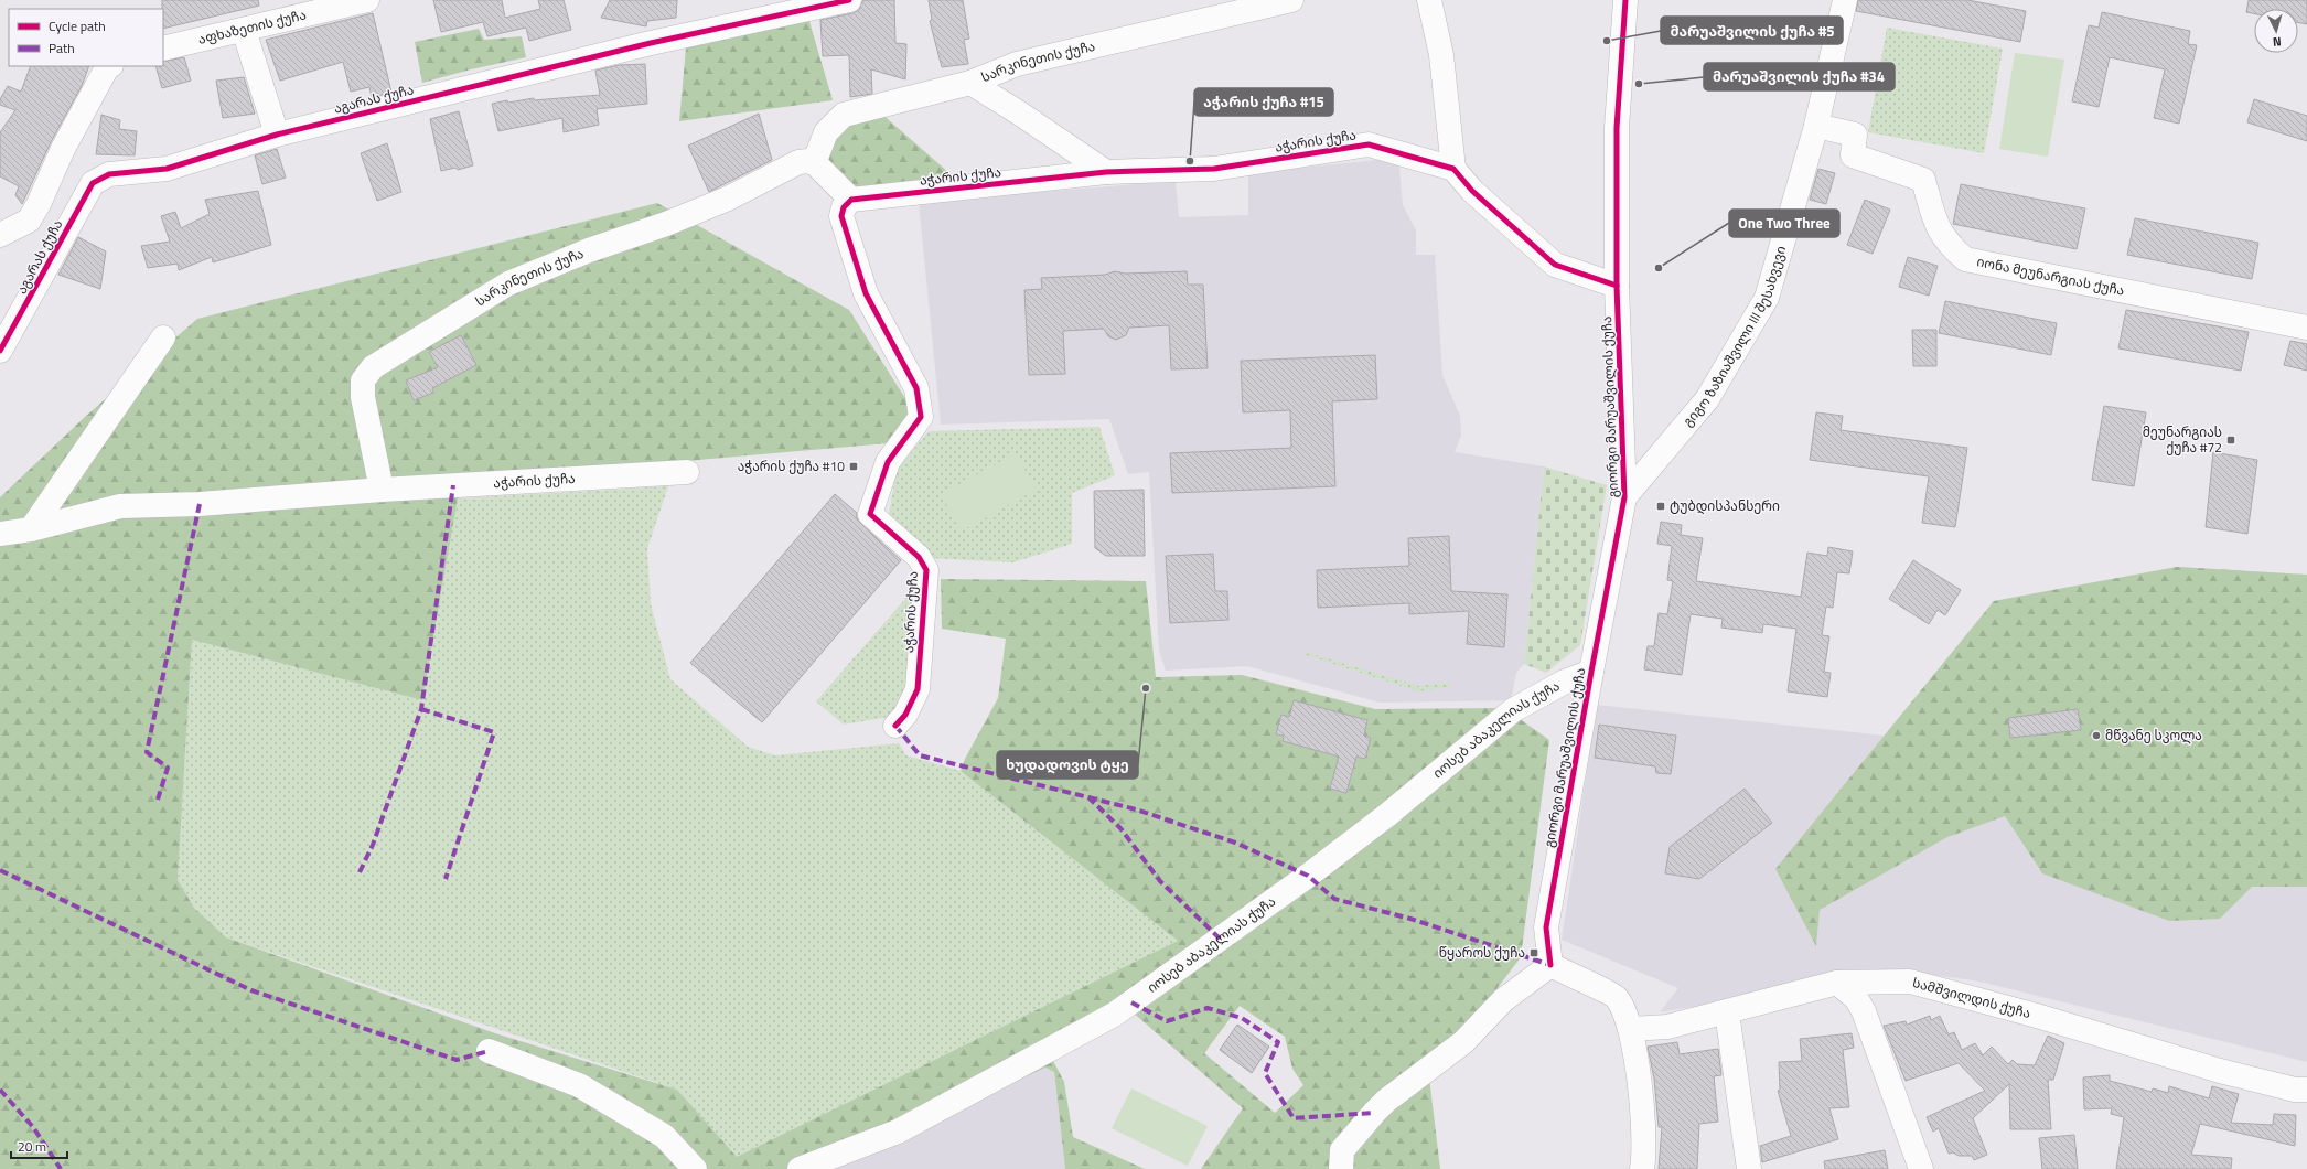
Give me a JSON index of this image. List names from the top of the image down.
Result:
{
  "streets": {
    "street": [
      "აფხაზეთის ქუჩა",
      "სარკინეთის ქუჩა",
      "აგარას ქუჩა",
      "აჭარის ქუჩა",
      "იონა მეუნარგიას ქუჩა",
      "გიგო ზაზიაშვილი III შესახვევი",
      "გიორგი მარუაშვილის ქუჩა",
      "იოსებ აბაკელიას ქუჩა",
      "სამშვილდის ქუჩა"
    ]
  },
  "crossings": [
    ["სარკინეთის ქუჩა", "აჭარის ქუჩა"],
    ["იონა მეუნარგიას ქუჩა", "გიგო ზაზიაშვილი III შესახვევი"],
    ["გიგო ზაზიაშვილი III შესახვევი", "გიორგი მარუაშვილის ქუჩა"],
    ["გიორგი მარუაშვილის ქუჩა", "იოსებ აბაკელიას ქუჩა"]
  ],
  "places": {
    "other": [
      "მარუაშვილის ქუჩა #5",
      "მარუაშვილის ქუჩა #34",
      "აჭარის ქუჩა #15",
      "One Two Three",
      "ხუდადოვის ტყე",
      "მწვანე სკოლა"
    ],
    "transit": [
      "მეუნარგიას ქუჩა #72",
      "აჭარის ქუჩა #10",
      "ტუბდისპანსერი",
      "წყაროს ქუჩა"
    ]
  },
  "legend": ["Cycle path", "Path"],
  "scale_bar": "20 m",
  "north": "bottom"
}
